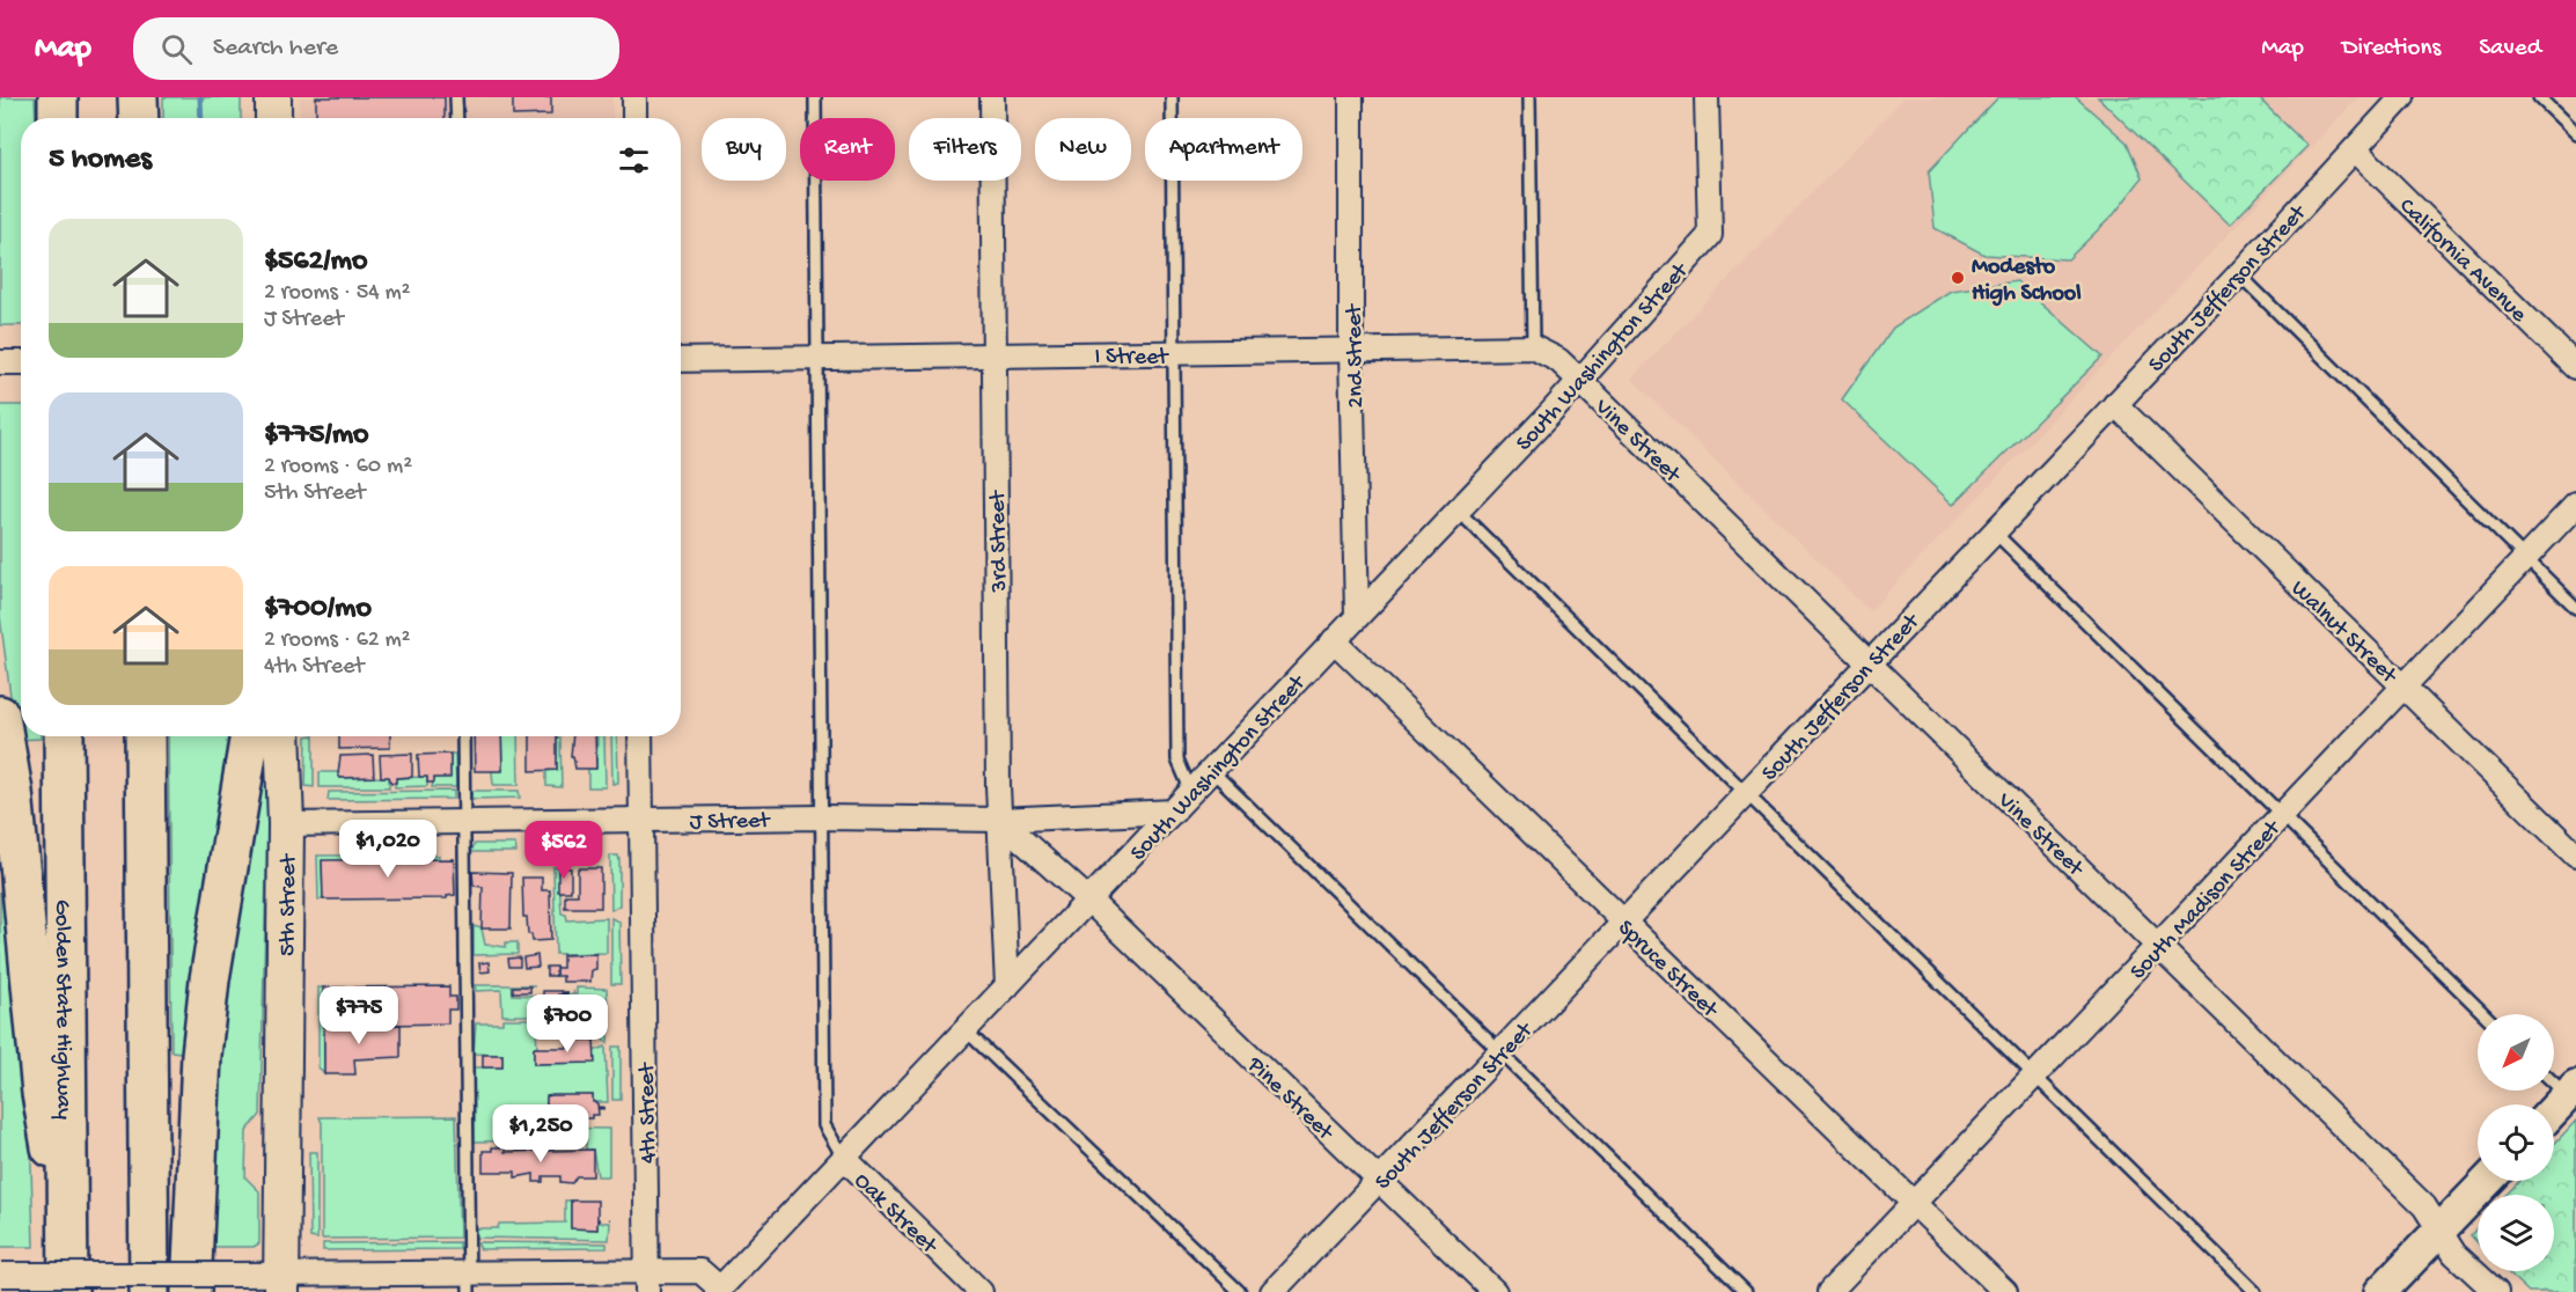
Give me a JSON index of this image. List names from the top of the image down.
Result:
{
  "streets": {
    "highway": ["Golden State Highway"],
    "main road": ["5th Street"],
    "street": [
      "California Avenue",
      "South Jefferson Street",
      "I Street",
      "South Washington Street",
      "2nd Street",
      "Vine Street",
      "3rd Street",
      "Walnut Street",
      "J Street",
      "South Madison Street",
      "Spruce Street",
      "Pine Street",
      "4th Street",
      "Oak Street"
    ]
  },
  "crossings": [
    ["California Avenue", "South Jefferson Street"],
    ["South Jefferson Street", "Vine Street"],
    ["South Jefferson Street", "Walnut Street"],
    ["South Jefferson Street", "Spruce Street"],
    ["South Jefferson Street", "Pine Street"],
    ["I Street", "2nd Street"],
    ["I Street", "3rd Street"],
    ["South Washington Street", "2nd Street"],
    ["South Washington Street", "Vine Street"],
    ["South Washington Street", "3rd Street"],
    ["South Washington Street", "J Street"],
    ["South Washington Street", "Spruce Street"],
    ["South Washington Street", "Pine Street"],
    ["South Washington Street", "Oak Street"],
    ["Vine Street", "South Madison Street"],
    ["3rd Street", "J Street"],
    ["3rd Street", "Pine Street"],
    ["Walnut Street", "South Madison Street"],
    ["J Street", "5th Street"],
    ["J Street", "Pine Street"],
    ["J Street", "4th Street"],
    ["South Madison Street", "Spruce Street"]
  ],
  "places": ["Modesto High School"],
  "north": "bottom left",
  "page": {
    "header": "Map",
    "search": "Search here",
    "nav": ["Map", "Directions", "Saved"],
    "chip": [
      "Buy",
      "Rent",
      "Filters",
      "New",
      "Apartment"
    ],
    "heading": "5 homes",
    "list": [
      {
        "name": "$562/mo",
        "note": "2 rooms · 54 m² · J Street"
      },
      {
        "name": "$775/mo",
        "note": "2 rooms · 60 m² · 5th Street"
      },
      {
        "name": "$700/mo",
        "note": "2 rooms · 62 m² · 4th Street"
      }
    ],
    "price": [
      "$1,020",
      "$562",
      "$775",
      "$700",
      "$1,250"
    ]
  }
}
